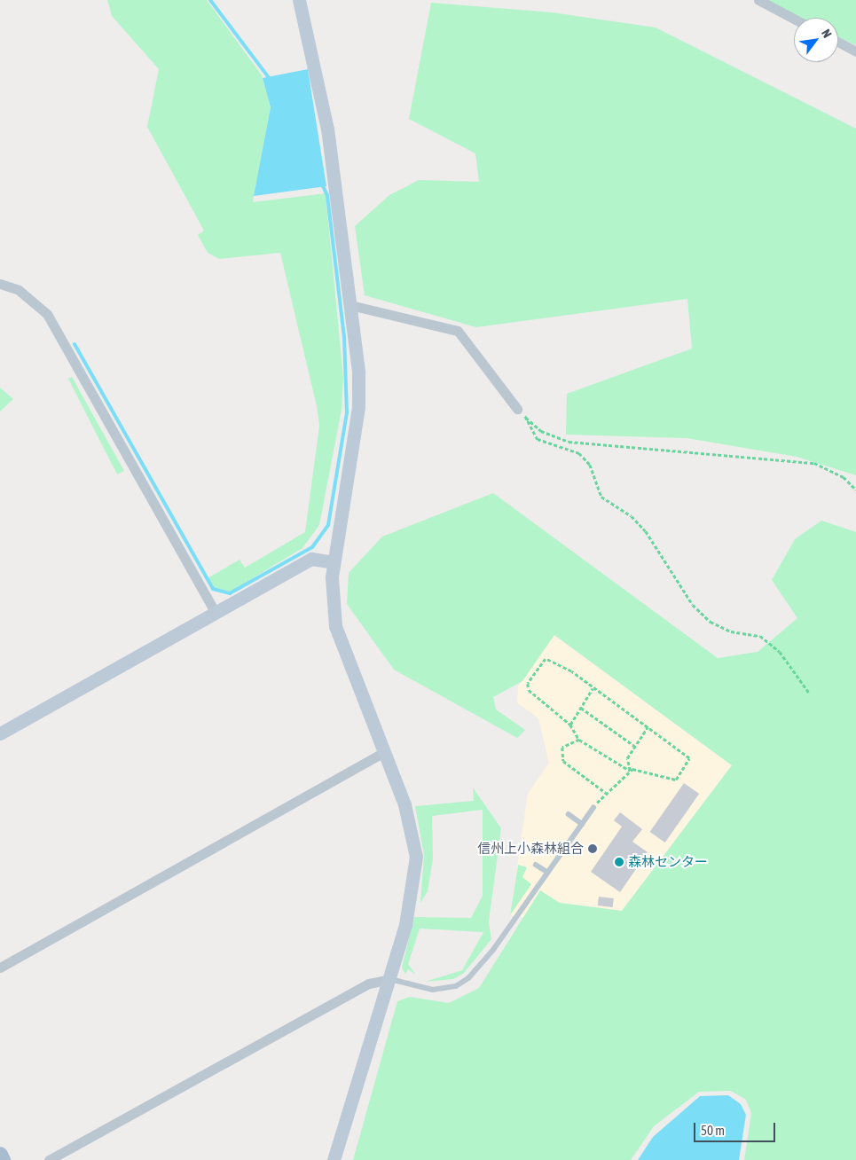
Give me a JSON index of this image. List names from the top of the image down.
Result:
{
  "places": ["信州上小森林組合", "森林センター"],
  "scale_bar": "50 m",
  "north": "top right"
}
